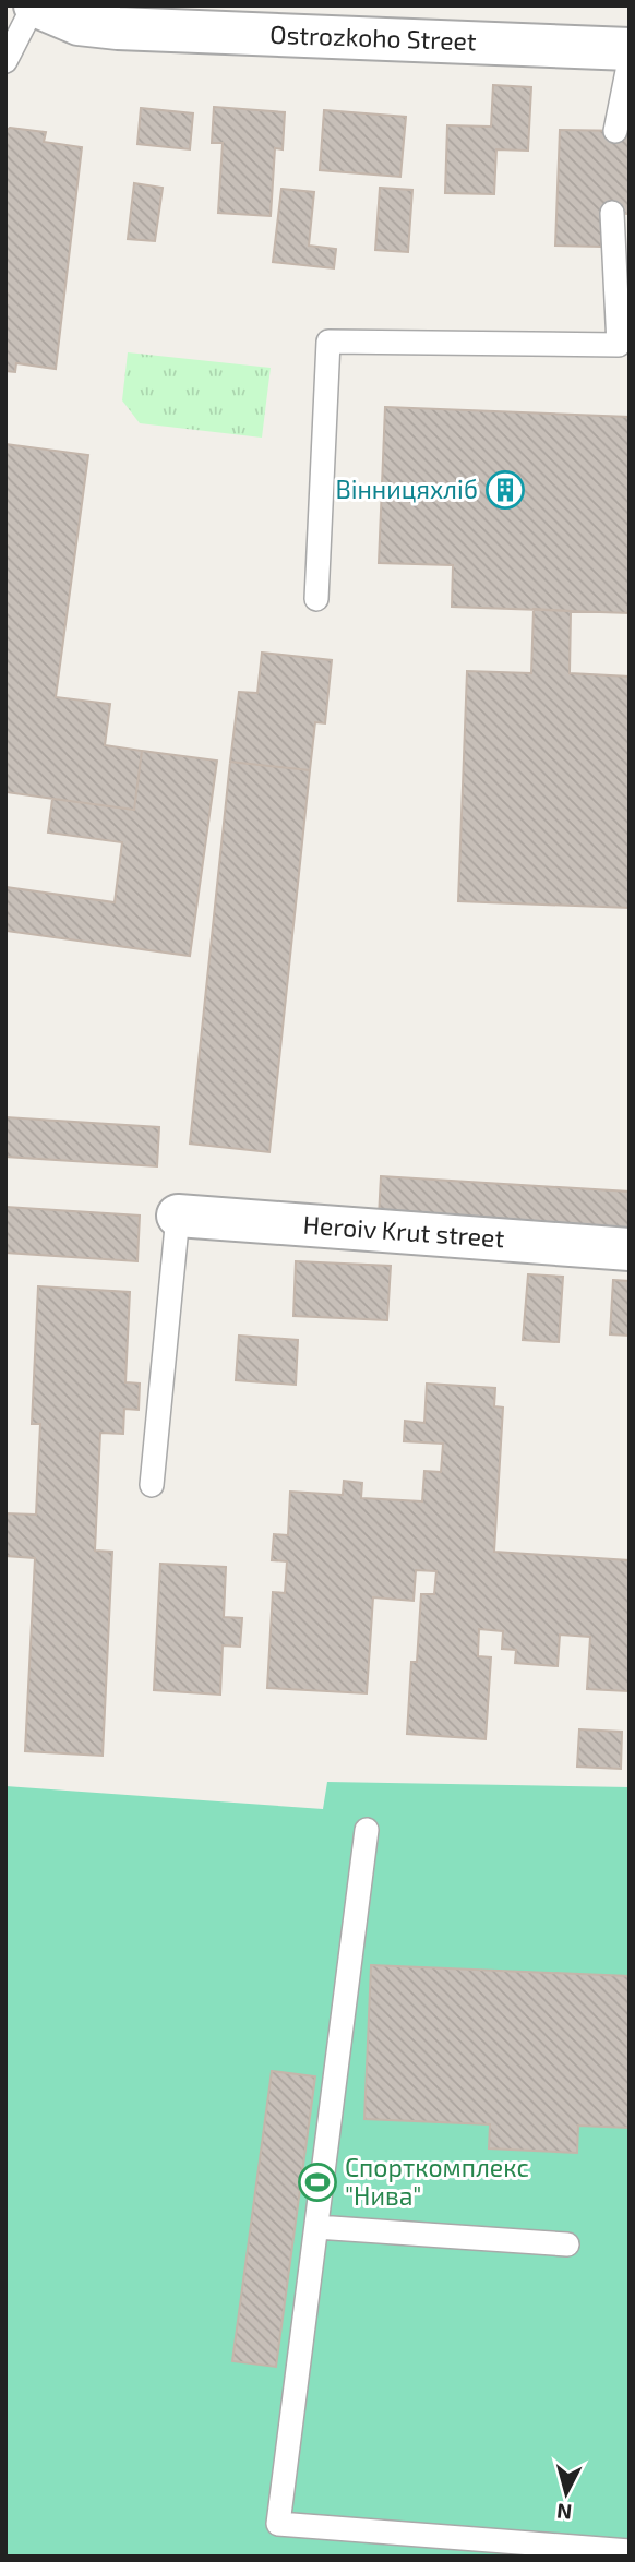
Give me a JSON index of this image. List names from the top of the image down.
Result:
{
  "streets": {
    "street": ["Ostrozkoho Street", "Heroiv Krut street"]
  },
  "places": {
    "building": ["Вінницяхліб"],
    "sports": ["Спорткомплекс \"Нива\""]
  },
  "north": "bottom"
}
